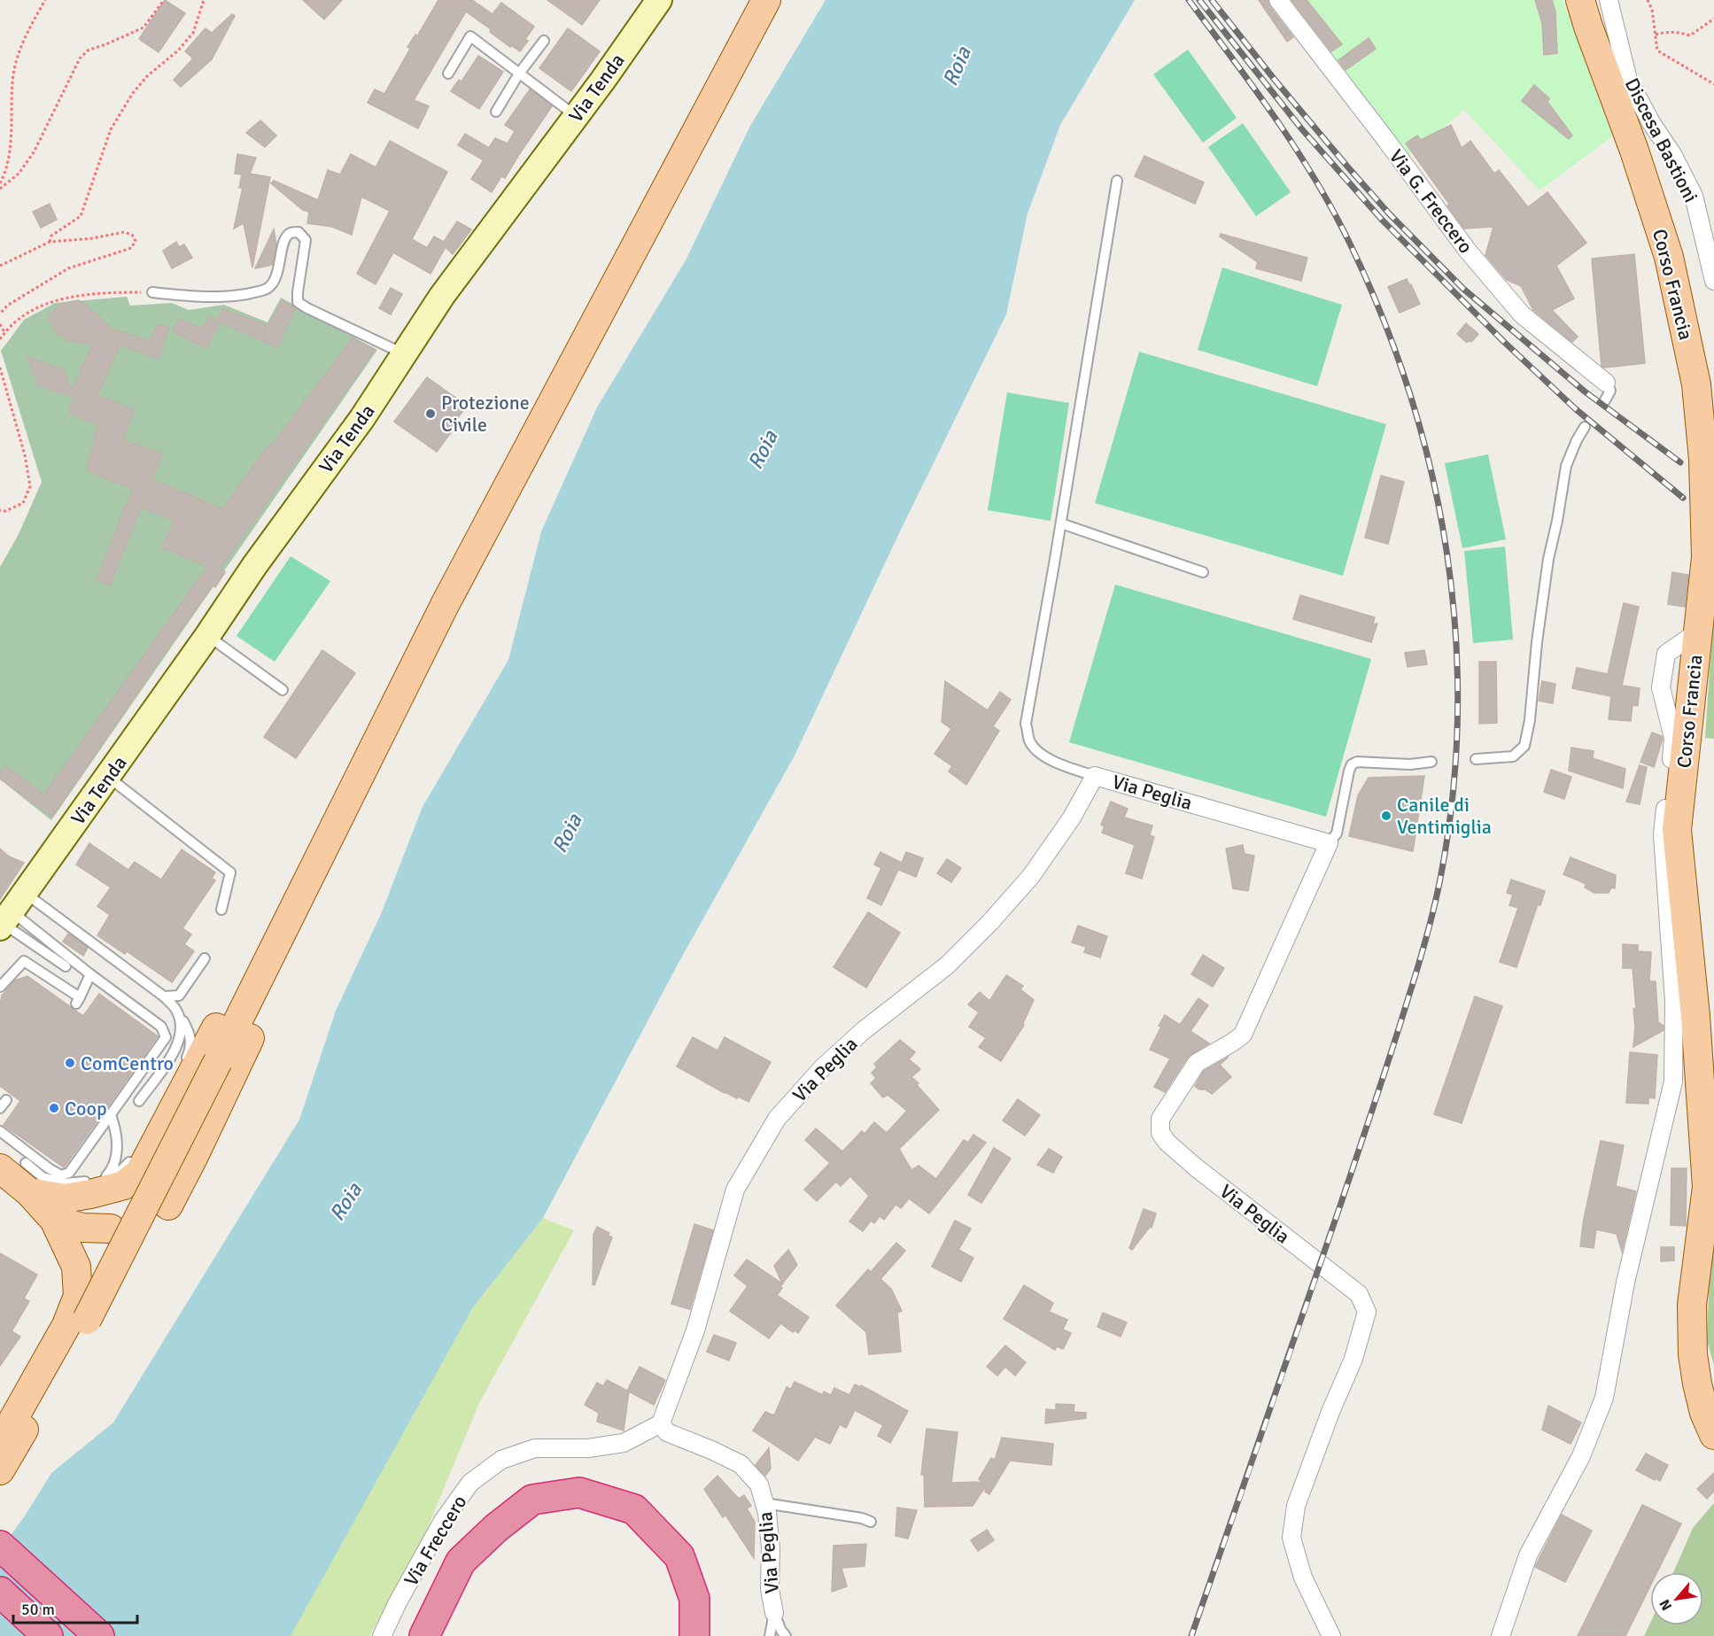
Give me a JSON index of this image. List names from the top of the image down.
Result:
{
  "streets": {
    "main road": ["Via Tenda", "Corso Francia"],
    "street": [
      "Discesa Bastioni",
      "Via G. Freccero",
      "Via Peglia",
      "Via Freccero"
    ]
  },
  "crossings": [
    ["Via Peglia", "Via Freccero"]
  ],
  "water": ["Roia"],
  "places": [
    "Protezione Civile",
    "Canile di Ventimiglia",
    "ComCentro",
    "Coop"
  ],
  "scale_bar": "50 m",
  "north": "bottom left"
}
